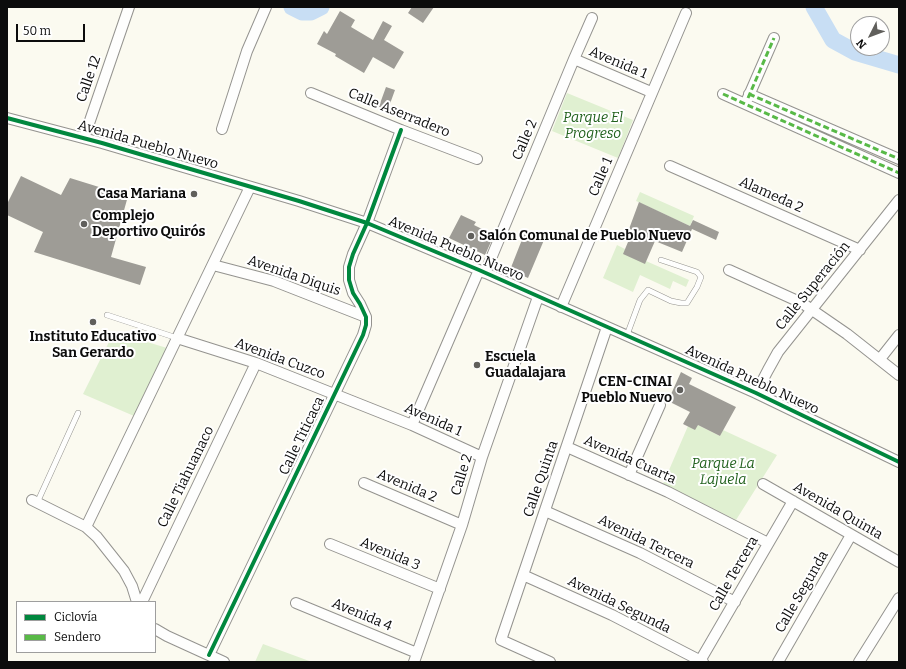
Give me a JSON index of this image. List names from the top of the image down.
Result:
{
  "streets": {
    "street": [
      "Avenida 1",
      "Calle 12",
      "Calle Aserradero",
      "Calle 2",
      "Avenida Pueblo Nuevo",
      "Calle 1",
      "Alameda 2",
      "Avenida Diquis",
      "Calle Superación",
      "Avenida Cuzco",
      "Calle Titicaca",
      "Avenida Cuarta",
      "Calle Tiahuanaco",
      "Calle Quinta",
      "Avenida 2",
      "Avenida Quinta",
      "Avenida Tercera",
      "Avenida 3",
      "Calle Tercera",
      "Calle Segunda",
      "Avenida Segunda",
      "Avenida 4"
    ]
  },
  "crossings": [
    ["Avenida 1", "Calle 2"],
    ["Avenida 1", "Calle 1"],
    ["Avenida 1", "Avenida Cuzco"],
    ["Calle 12", "Avenida Pueblo Nuevo"],
    ["Calle 2", "Avenida Pueblo Nuevo"],
    ["Calle 2", "Avenida 2"],
    ["Calle 2", "Avenida 3"],
    ["Calle 2", "Avenida 4"],
    ["Avenida Pueblo Nuevo", "Calle 1"],
    ["Avenida Pueblo Nuevo", "Calle Superación"],
    ["Avenida Pueblo Nuevo", "Calle Quinta"],
    ["Alameda 2", "Calle Superación"],
    ["Avenida Diquis", "Calle Titicaca"],
    ["Avenida Cuzco", "Calle Titicaca"],
    ["Avenida Cuzco", "Calle Tiahuanaco"],
    ["Avenida Cuarta", "Calle Quinta"],
    ["Avenida Cuarta", "Calle Tercera"],
    ["Calle Quinta", "Avenida Tercera"],
    ["Calle Quinta", "Avenida Segunda"],
    ["Avenida Quinta", "Calle Tercera"],
    ["Avenida Quinta", "Calle Segunda"],
    ["Avenida Tercera", "Calle Tercera"],
    ["Calle Tercera", "Avenida Segunda"]
  ],
  "parks": ["Parque El Progreso", "Parque La Lajuela"],
  "places": [
    "Casa Mariana",
    "Complejo Deportivo Quirós",
    "Salón Comunal de Pueblo Nuevo",
    "Instituto Educativo San Gerardo",
    "Escuela Guadalajara",
    "CEN-CINAI Pueblo Nuevo"
  ],
  "legend": ["Ciclovía", "Sendero"],
  "scale_bar": "50 m",
  "north": "bottom left"
}
